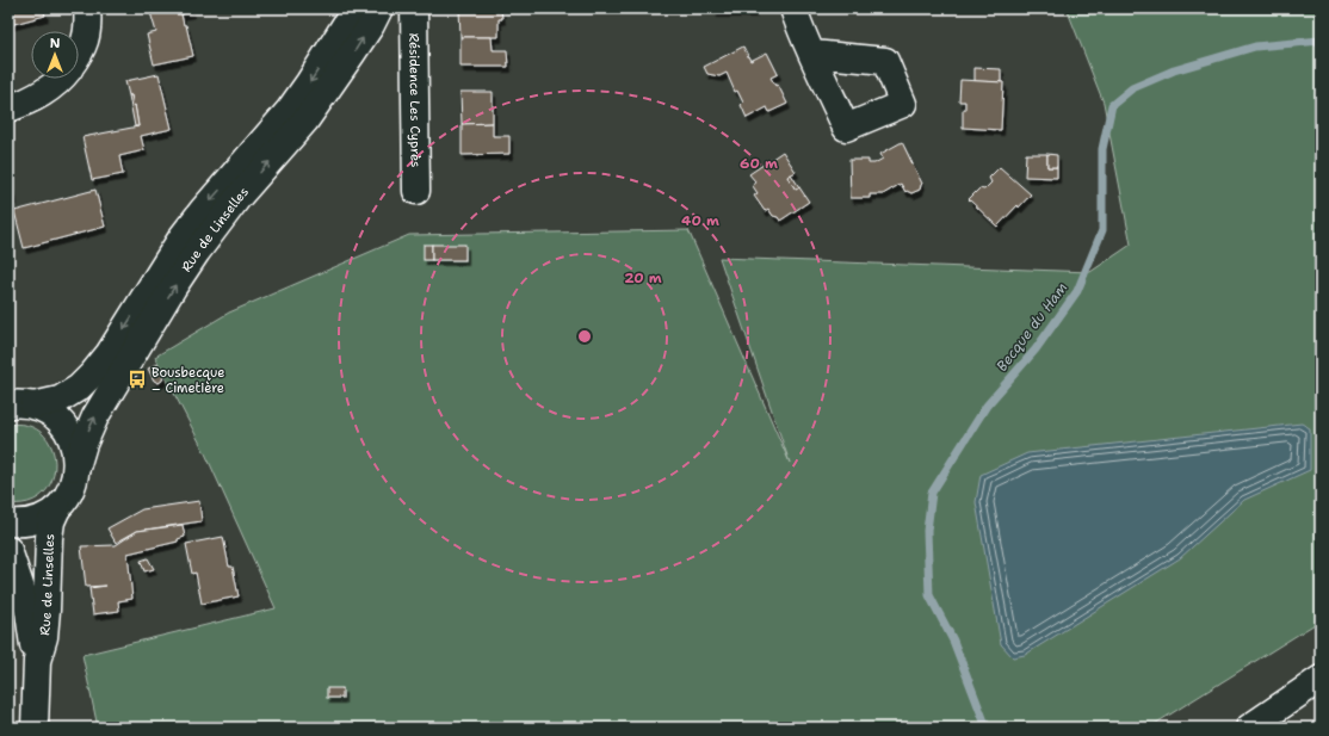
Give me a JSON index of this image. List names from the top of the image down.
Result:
{
  "streets": {
    "street": ["Résidence Les Cyprès", "Rue de Linselles"]
  },
  "water": ["Becque du Ham"],
  "places": {
    "bus stop": ["Bousbecque – Cimetière"]
  },
  "north": "top",
  "rings": ["60 m", "40 m", "20 m"]
}
